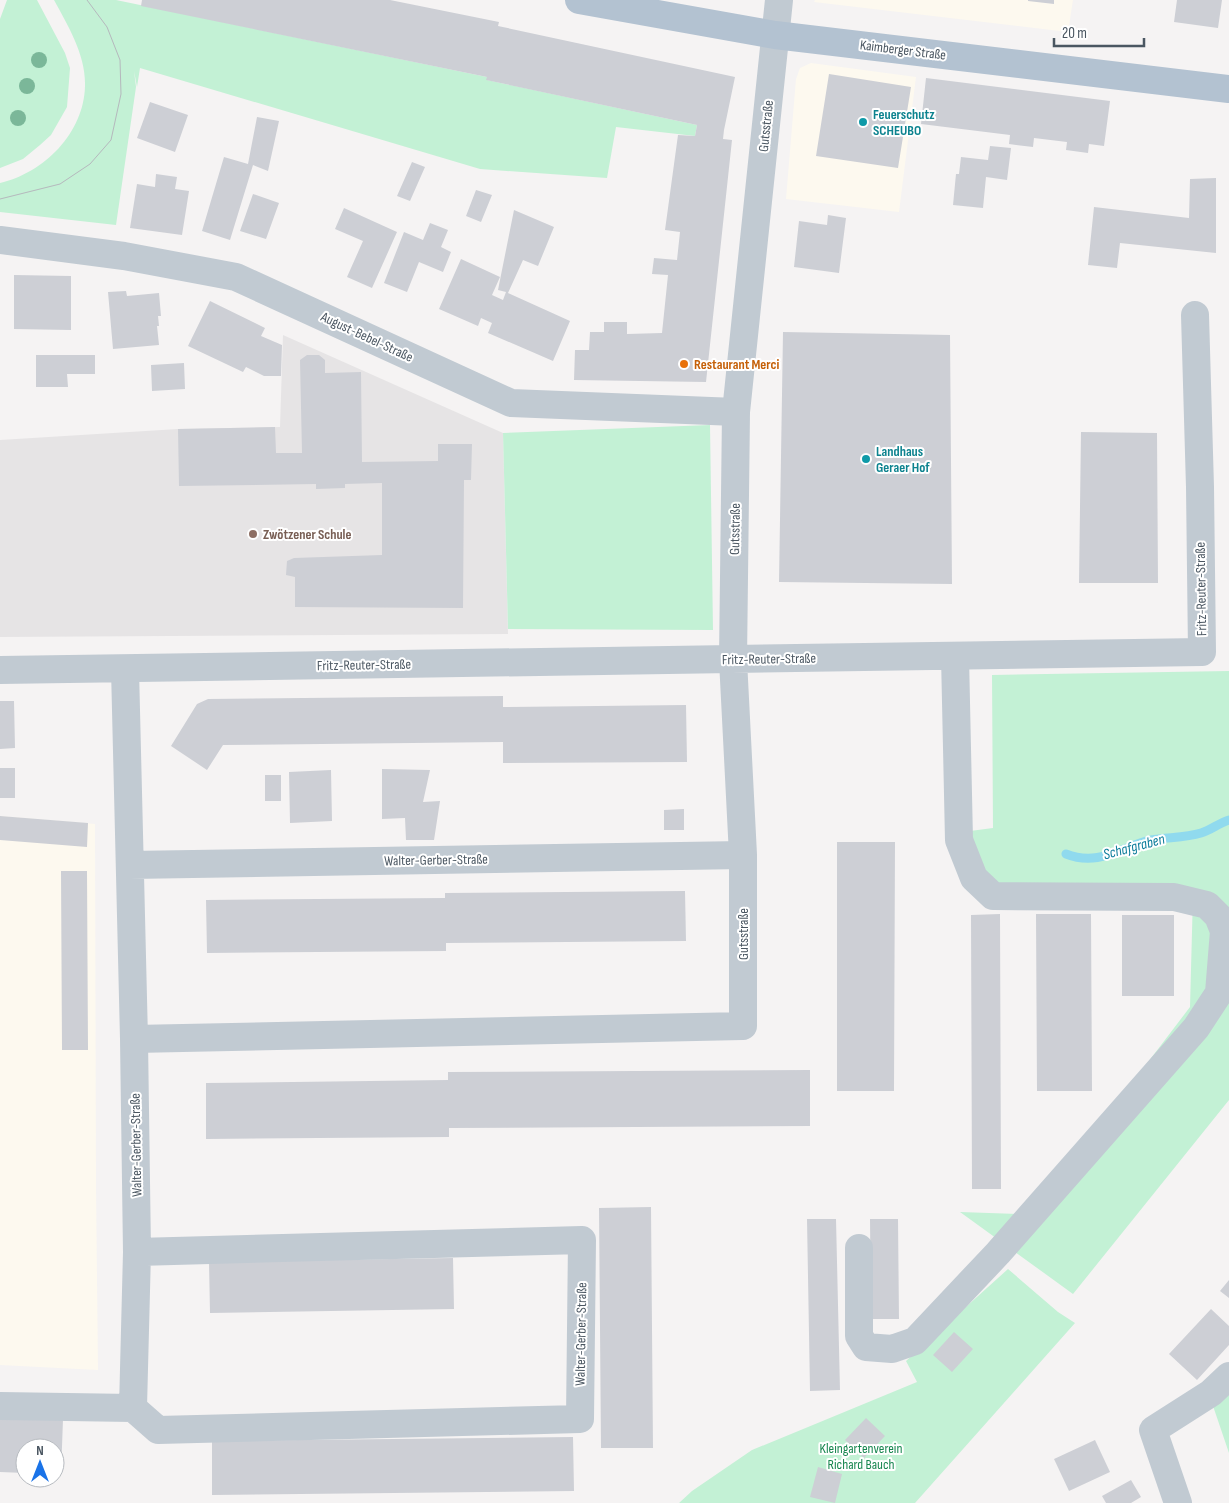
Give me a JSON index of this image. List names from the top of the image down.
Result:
{
  "streets": {
    "main road": ["Kaimberger Straße"],
    "street": [
      "Gutsstraße",
      "August-Bebel-Straße",
      "Fritz-Reuter-Straße",
      "Walter-Gerber-Straße"
    ]
  },
  "crossings": [
    ["Kaimberger Straße", "Gutsstraße"],
    ["Gutsstraße", "August-Bebel-Straße"],
    ["Gutsstraße", "Fritz-Reuter-Straße"],
    ["Gutsstraße", "Walter-Gerber-Straße"],
    ["Fritz-Reuter-Straße", "Walter-Gerber-Straße"]
  ],
  "water": ["Schafgraben"],
  "parks": ["Kleingartenverein Richard Bauch"],
  "places": [
    "Feuerschutz SCHEUBO",
    "Restaurant Merci",
    "Landhaus Geraer Hof",
    "Zwötzener Schule"
  ],
  "scale_bar": "20 m",
  "north": "top"
}
